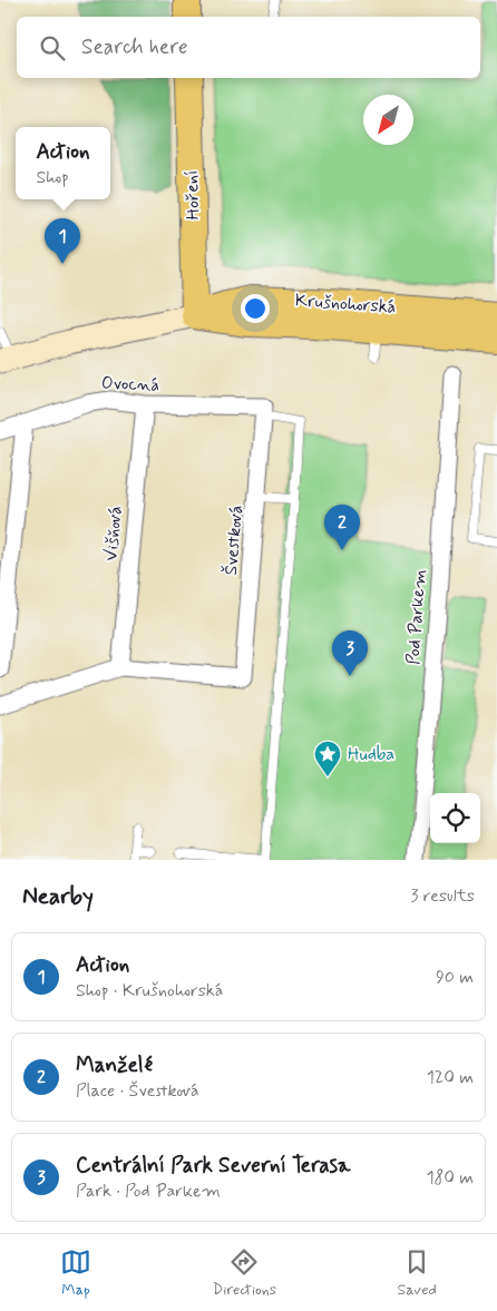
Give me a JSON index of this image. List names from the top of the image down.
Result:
{
  "streets": {
    "main road": ["Hoření", "Krušnohorská"],
    "street": [
      "Ovocná",
      "Višňová",
      "Švestková",
      "Pod Parkem"
    ]
  },
  "crossings": [
    ["Hoření", "Krušnohorská"],
    ["Ovocná", "Višňová"],
    ["Ovocná", "Švestková"],
    ["Višňová", "Švestková"]
  ],
  "places": {
    "place": ["Hudba"]
  },
  "north": "bottom left",
  "page": {
    "search": "Search here",
    "popup": ["Action", "Shop"],
    "pins": ["1", "2", "3"],
    "heading": ["Nearby", "3 results"],
    "list": [
      {
        "mark": "1",
        "name": "Action",
        "note": "Shop · Krušnohorská",
        "value": "90 m"
      },
      {
        "mark": "2",
        "name": "Manželé",
        "note": "Place · Švestková",
        "value": "120 m"
      },
      {
        "mark": "3",
        "name": "Centrální Park Severní Terasa",
        "note": "Park · Pod Parkem",
        "value": "180 m"
      }
    ],
    "nav": ["Map", "Directions", "Saved"]
  }
}
